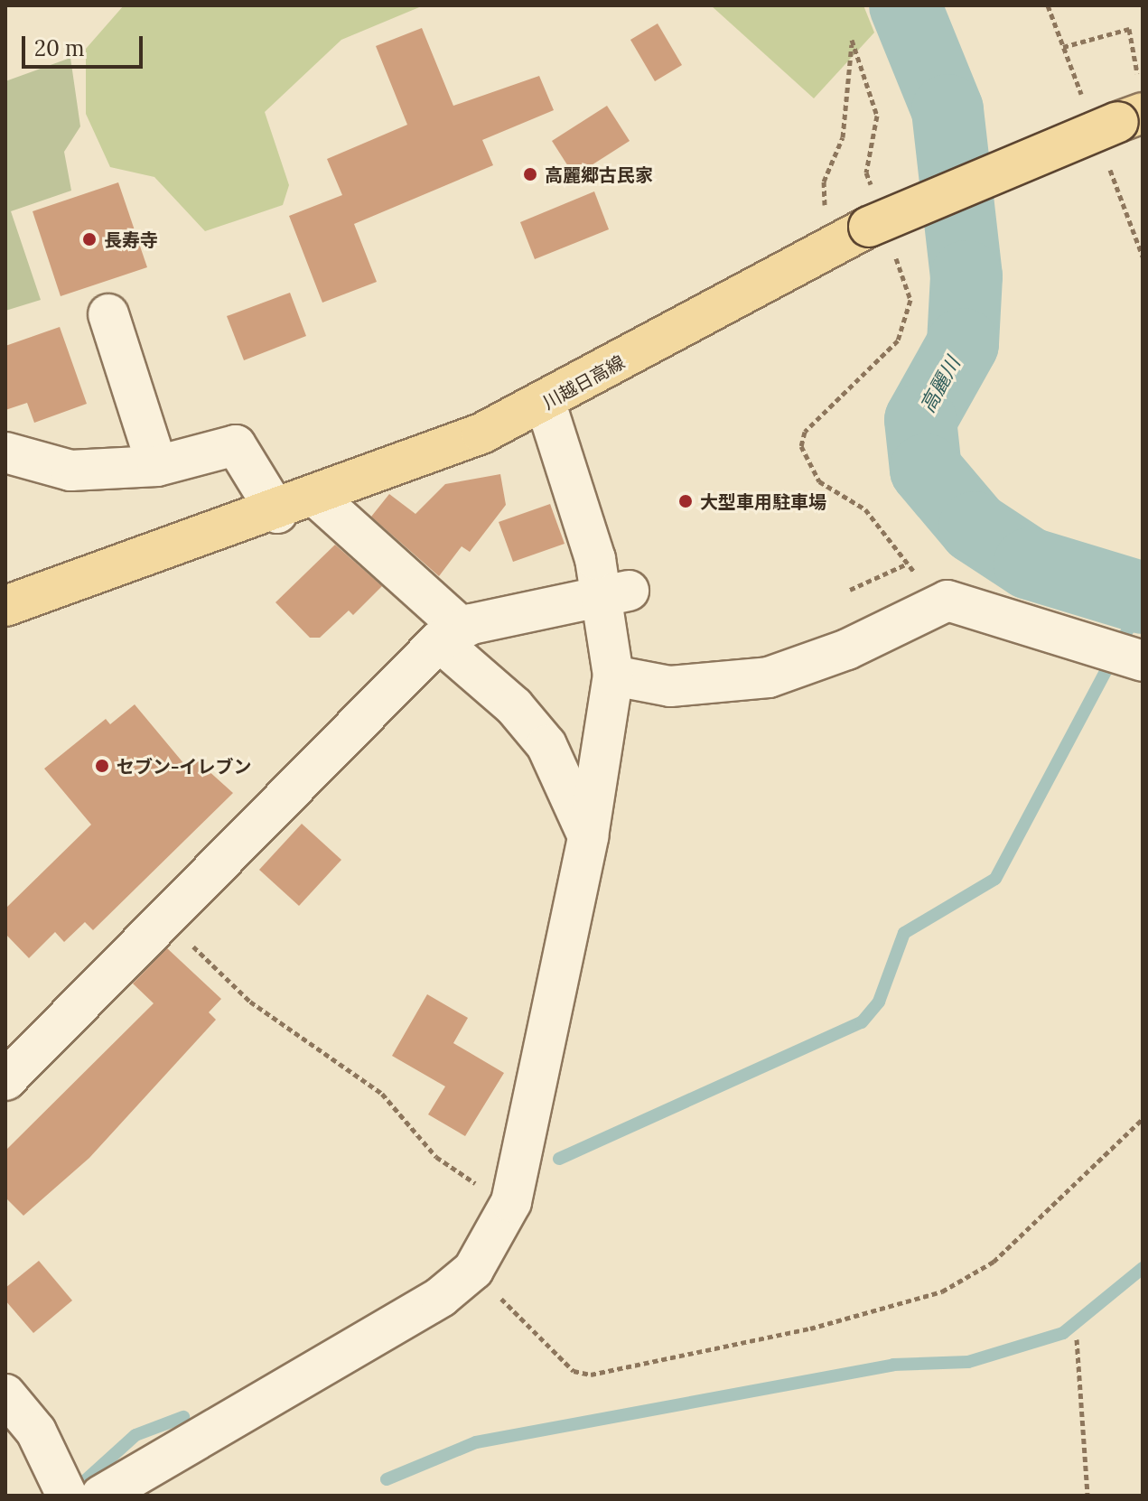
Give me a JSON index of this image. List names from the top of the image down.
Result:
{
  "streets": {
    "main road": ["川越日高線"]
  },
  "water": ["高麗川"],
  "places": [
    "高麗郷古民家",
    "長寿寺",
    "大型車用駐車場",
    "セブン-イレブン"
  ],
  "scale_bar": "20 m"
}
